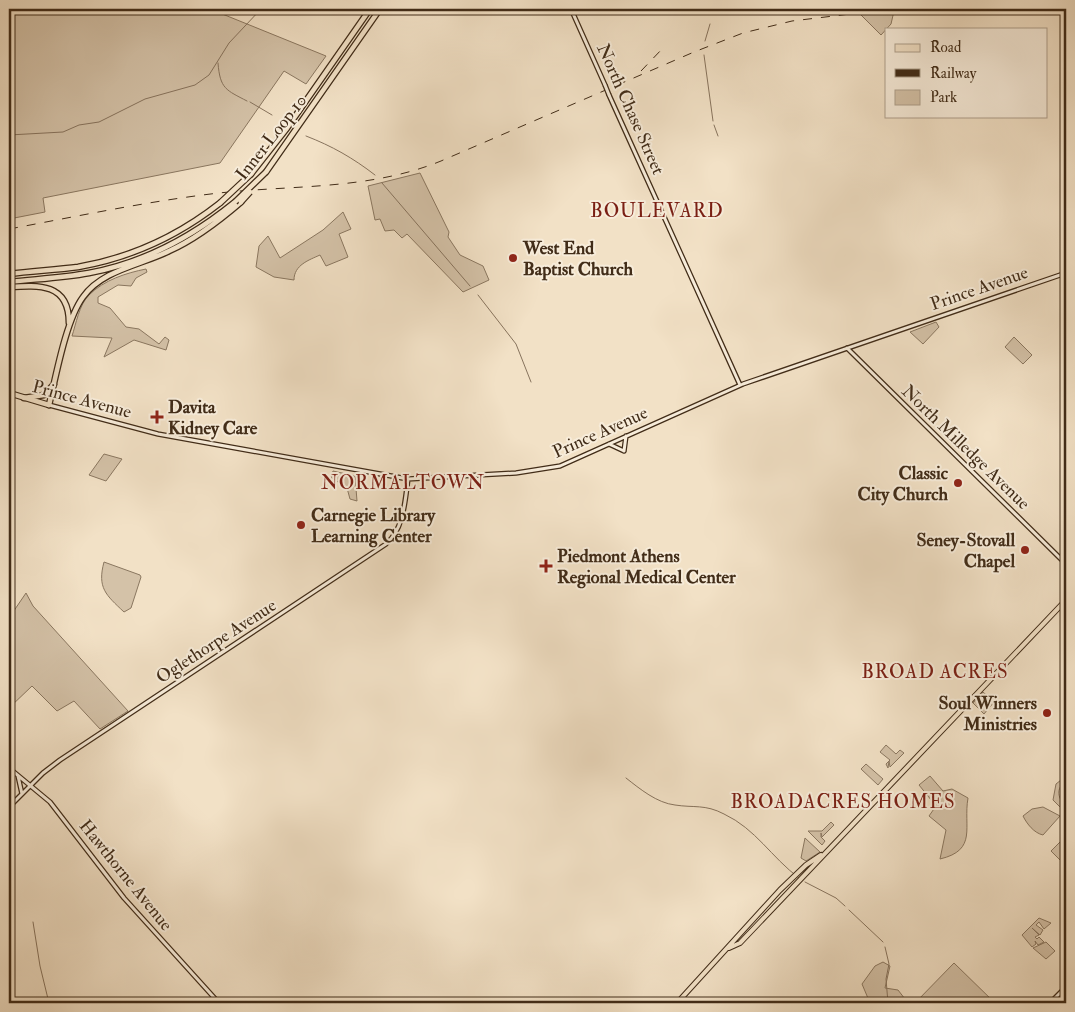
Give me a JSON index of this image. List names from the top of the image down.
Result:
{
  "streets": {
    "highway": ["Inner Loop 10", "Prince Avenue"],
    "main road": [
      "North Chase Street",
      "North Milledge Avenue",
      "Oglethorpe Avenue",
      "Hawthorne Avenue"
    ]
  },
  "crossings": [
    ["North Chase Street", "Prince Avenue"],
    ["Prince Avenue", "North Milledge Avenue"],
    ["Prince Avenue", "Oglethorpe Avenue"],
    ["Oglethorpe Avenue", "Hawthorne Avenue"]
  ],
  "districts": [
    "BOULEVARD",
    "NORMALTOWN",
    "BROAD ACRES",
    "BROADACRES HOMES"
  ],
  "places": {
    "other": [
      "West End Baptist Church",
      "Classic City Church",
      "Carnegie Library Learning Center",
      "Seney-Stovall Chapel",
      "Soul Winners Ministries"
    ],
    "health": ["Davita Kidney Care", "Piedmont Athens Regional Medical Center"]
  },
  "legend": ["Road", "Railway", "Park"]
}
